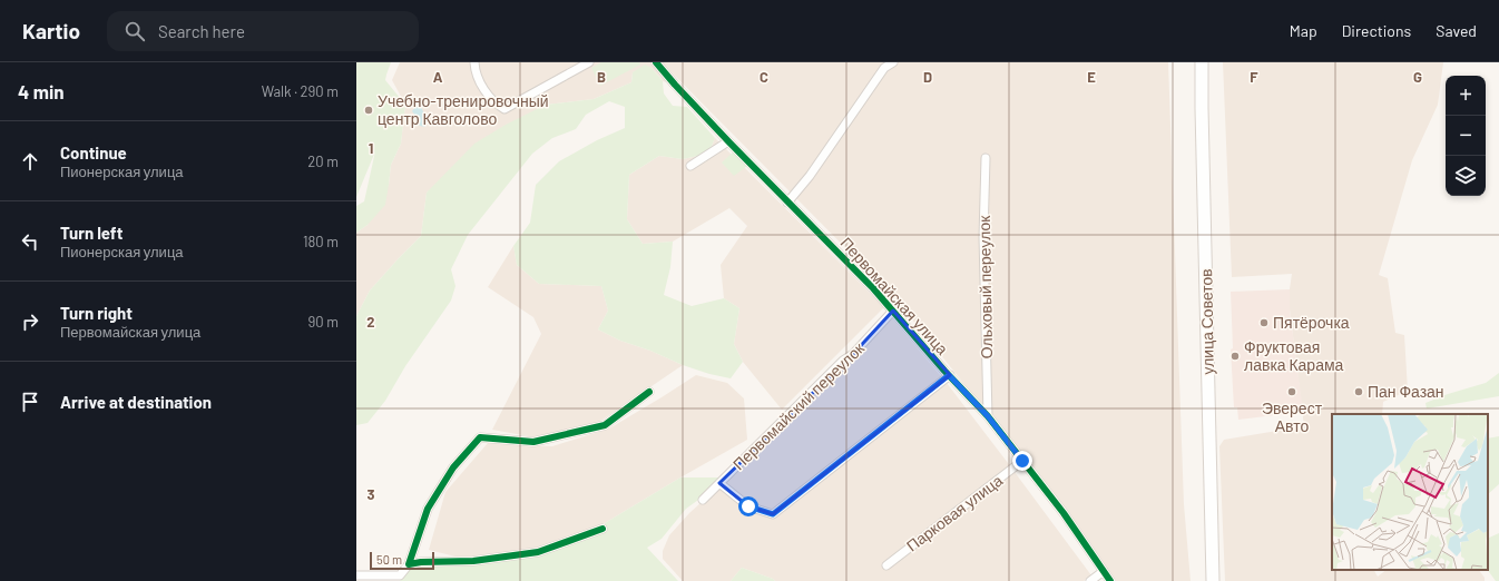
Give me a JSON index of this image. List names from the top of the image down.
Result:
{
  "streets": {
    "main road": ["улица Советов"],
    "street": [
      "Ольховый переулок",
      "Первомайская улица",
      "Первомайский переулок",
      "Парковая улица"
    ]
  },
  "crossings": [
    ["Ольховый переулок", "Первомайская улица"],
    ["Первомайская улица", "Первомайский переулок"],
    ["Первомайская улица", "Парковая улица"]
  ],
  "places": [
    "Учебно-тренировочный центр Кавголово",
    "Пятёрочка",
    "Фруктовая лавка Карама",
    "Эверест Авто",
    "Пан Фазан"
  ],
  "scale_bar": "50 m",
  "page": {
    "header": "Kartio",
    "search": "Search here",
    "nav": ["Map", "Directions", "Saved"],
    "heading": ["4 min", "Walk · 290 m"],
    "map_buttons": ["+", "−"],
    "list": [
      ["Continue", "Пионерская улица", "20 m"],
      ["Turn left", "Пионерская улица", "180 m"],
      ["Turn right", "Первомайская улица", "90 m"],
      "Arrive at destination"
    ],
    "scale": "50 m"
  },
  "grid": {
    "columns": [
      "A",
      "B",
      "C",
      "D",
      "E",
      "F",
      "G"
    ],
    "rows": ["1", "2", "3"]
  }
}
